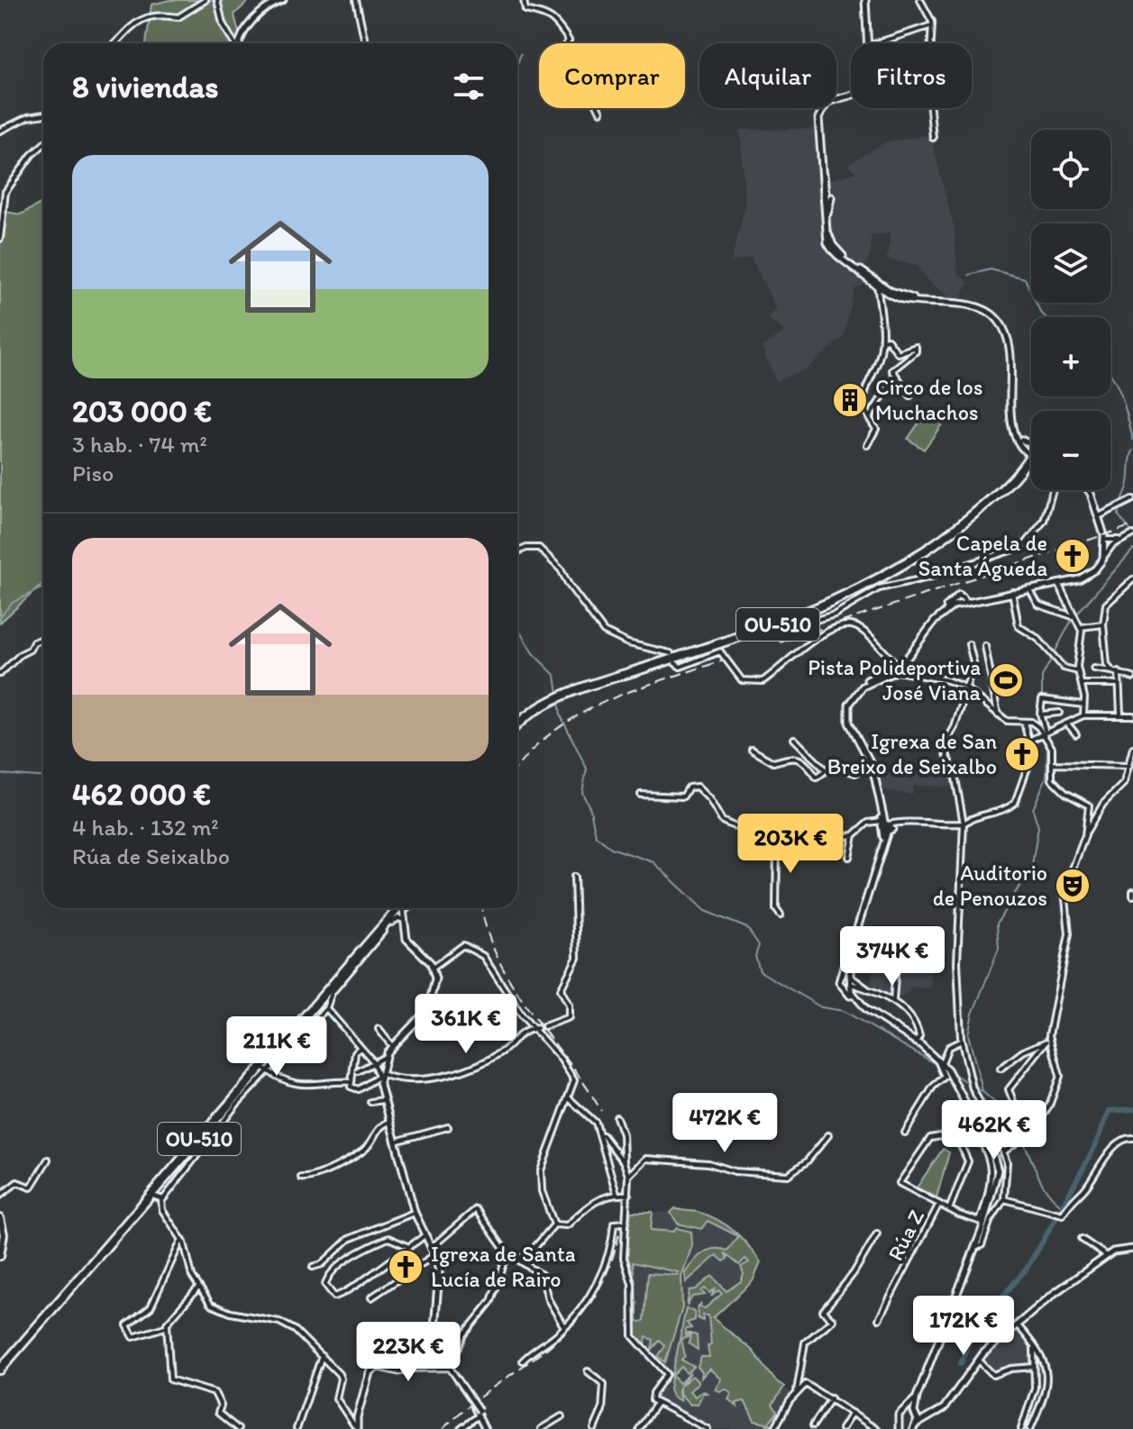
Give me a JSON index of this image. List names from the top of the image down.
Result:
{
  "streets": {
    "main road": ["OU-510"],
    "street": ["Rúa Z"]
  },
  "places": {
    "building": ["Circo de los Muchachos"],
    "church": ["Capela de Santa Águeda", "Igrexa de San Breixo de Seixalbo", "Igrexa de Santa Lucía de Rairo"],
    "sports": ["Pista Polideportiva José Viana"],
    "theatre": ["Auditorio de Penouzos"]
  },
  "page": {
    "chip": ["Comprar", "Alquilar", "Filtros"],
    "heading": "8 viviendas",
    "map_buttons": ["+", "−"],
    "list": [
      {
        "name": "203 000 €",
        "note": "3 hab. · 74 m² · Piso"
      },
      {
        "name": "462 000 €",
        "note": "4 hab. · 132 m² · Rúa de Seixalbo"
      }
    ],
    "price": [
      "203K €",
      "374K €",
      "361K €",
      "211K €",
      "472K €",
      "462K €",
      "172K €",
      "223K €"
    ]
  }
}
